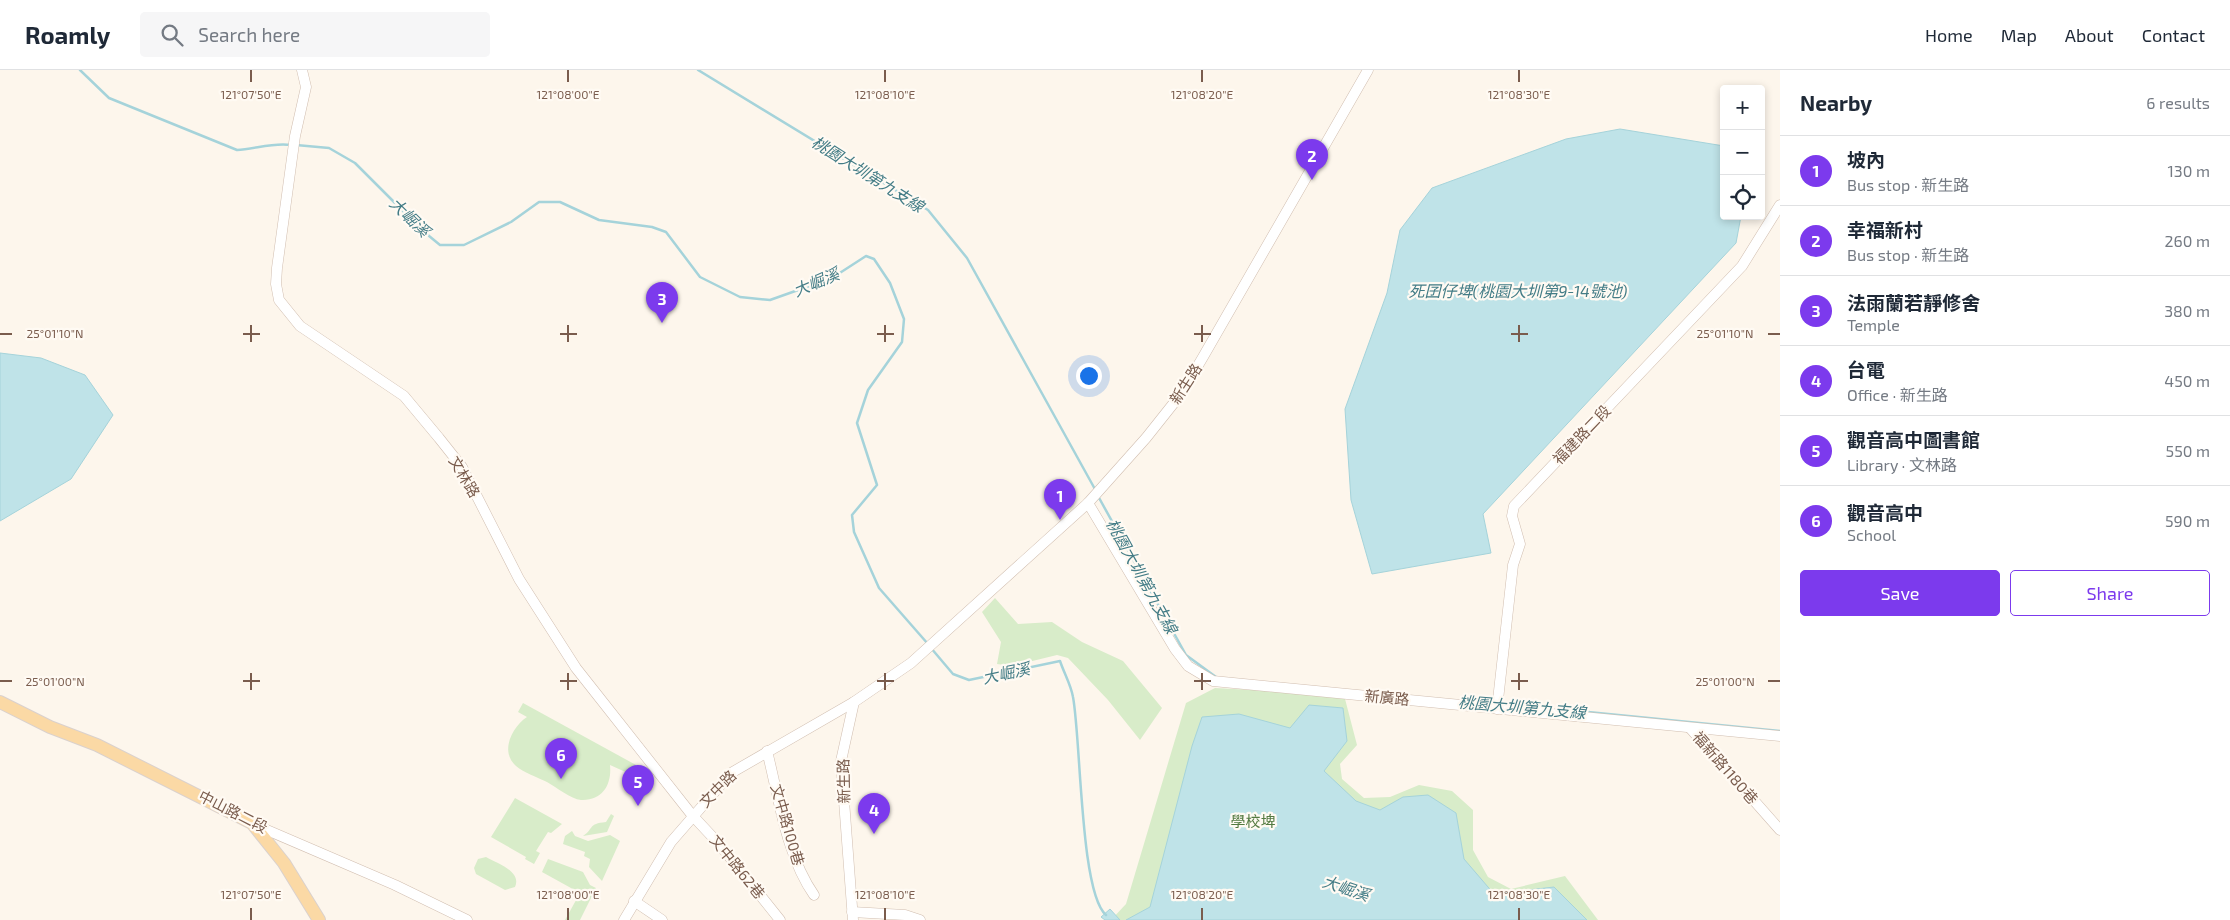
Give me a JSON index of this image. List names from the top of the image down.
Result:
{
  "streets": {
    "main road": ["中山路二段"],
    "street": [
      "新生路",
      "福建路二段",
      "文林路",
      "新廣路",
      "福新路1180巷",
      "文中路",
      "文中路100巷",
      "文中路62巷"
    ]
  },
  "crossings": [
    ["新生路", "新廣路"],
    ["新生路", "文中路"],
    ["福建路二段", "新廣路"],
    ["文林路", "文中路"],
    ["文林路", "文中路62巷"],
    ["新廣路", "福新路1180巷"],
    ["文中路", "文中路100巷"],
    ["文中路", "文中路62巷"]
  ],
  "water": ["桃園大圳第九支線", "大崛溪", "死囝仔埤(桃園大圳第9-14號池)"],
  "parks": ["學校埤"],
  "page": {
    "header": "Roamly",
    "search": "Search here",
    "nav": [
      "Home",
      "Map",
      "About",
      "Contact"
    ],
    "heading": ["Nearby", "6 results"],
    "map_buttons": ["+", "−"],
    "list": [
      {
        "mark": "1",
        "name": "坡內",
        "note": "Bus stop · 新生路",
        "value": "130 m"
      },
      {
        "mark": "2",
        "name": "幸福新村",
        "note": "Bus stop · 新生路",
        "value": "260 m"
      },
      {
        "mark": "3",
        "name": "法雨蘭若靜修舍",
        "note": "Temple",
        "value": "380 m"
      },
      {
        "mark": "4",
        "name": "台電",
        "note": "Office · 新生路",
        "value": "450 m"
      },
      {
        "mark": "5",
        "name": "觀音高中圖書館",
        "note": "Library · 文林路",
        "value": "550 m"
      },
      {
        "mark": "6",
        "name": "觀音高中",
        "note": "School",
        "value": "590 m"
      }
    ],
    "pins": [
      "2",
      "3",
      "1",
      "6",
      "5",
      "4"
    ],
    "buttons": ["Save", "Share"]
  },
  "coordinates": [
    "121°07'50\"E",
    "121°08'00\"E",
    "121°08'10\"E",
    "121°08'20\"E",
    "121°08'30\"E",
    "25°01'10\"N",
    "25°01'00\"N"
  ]
}
